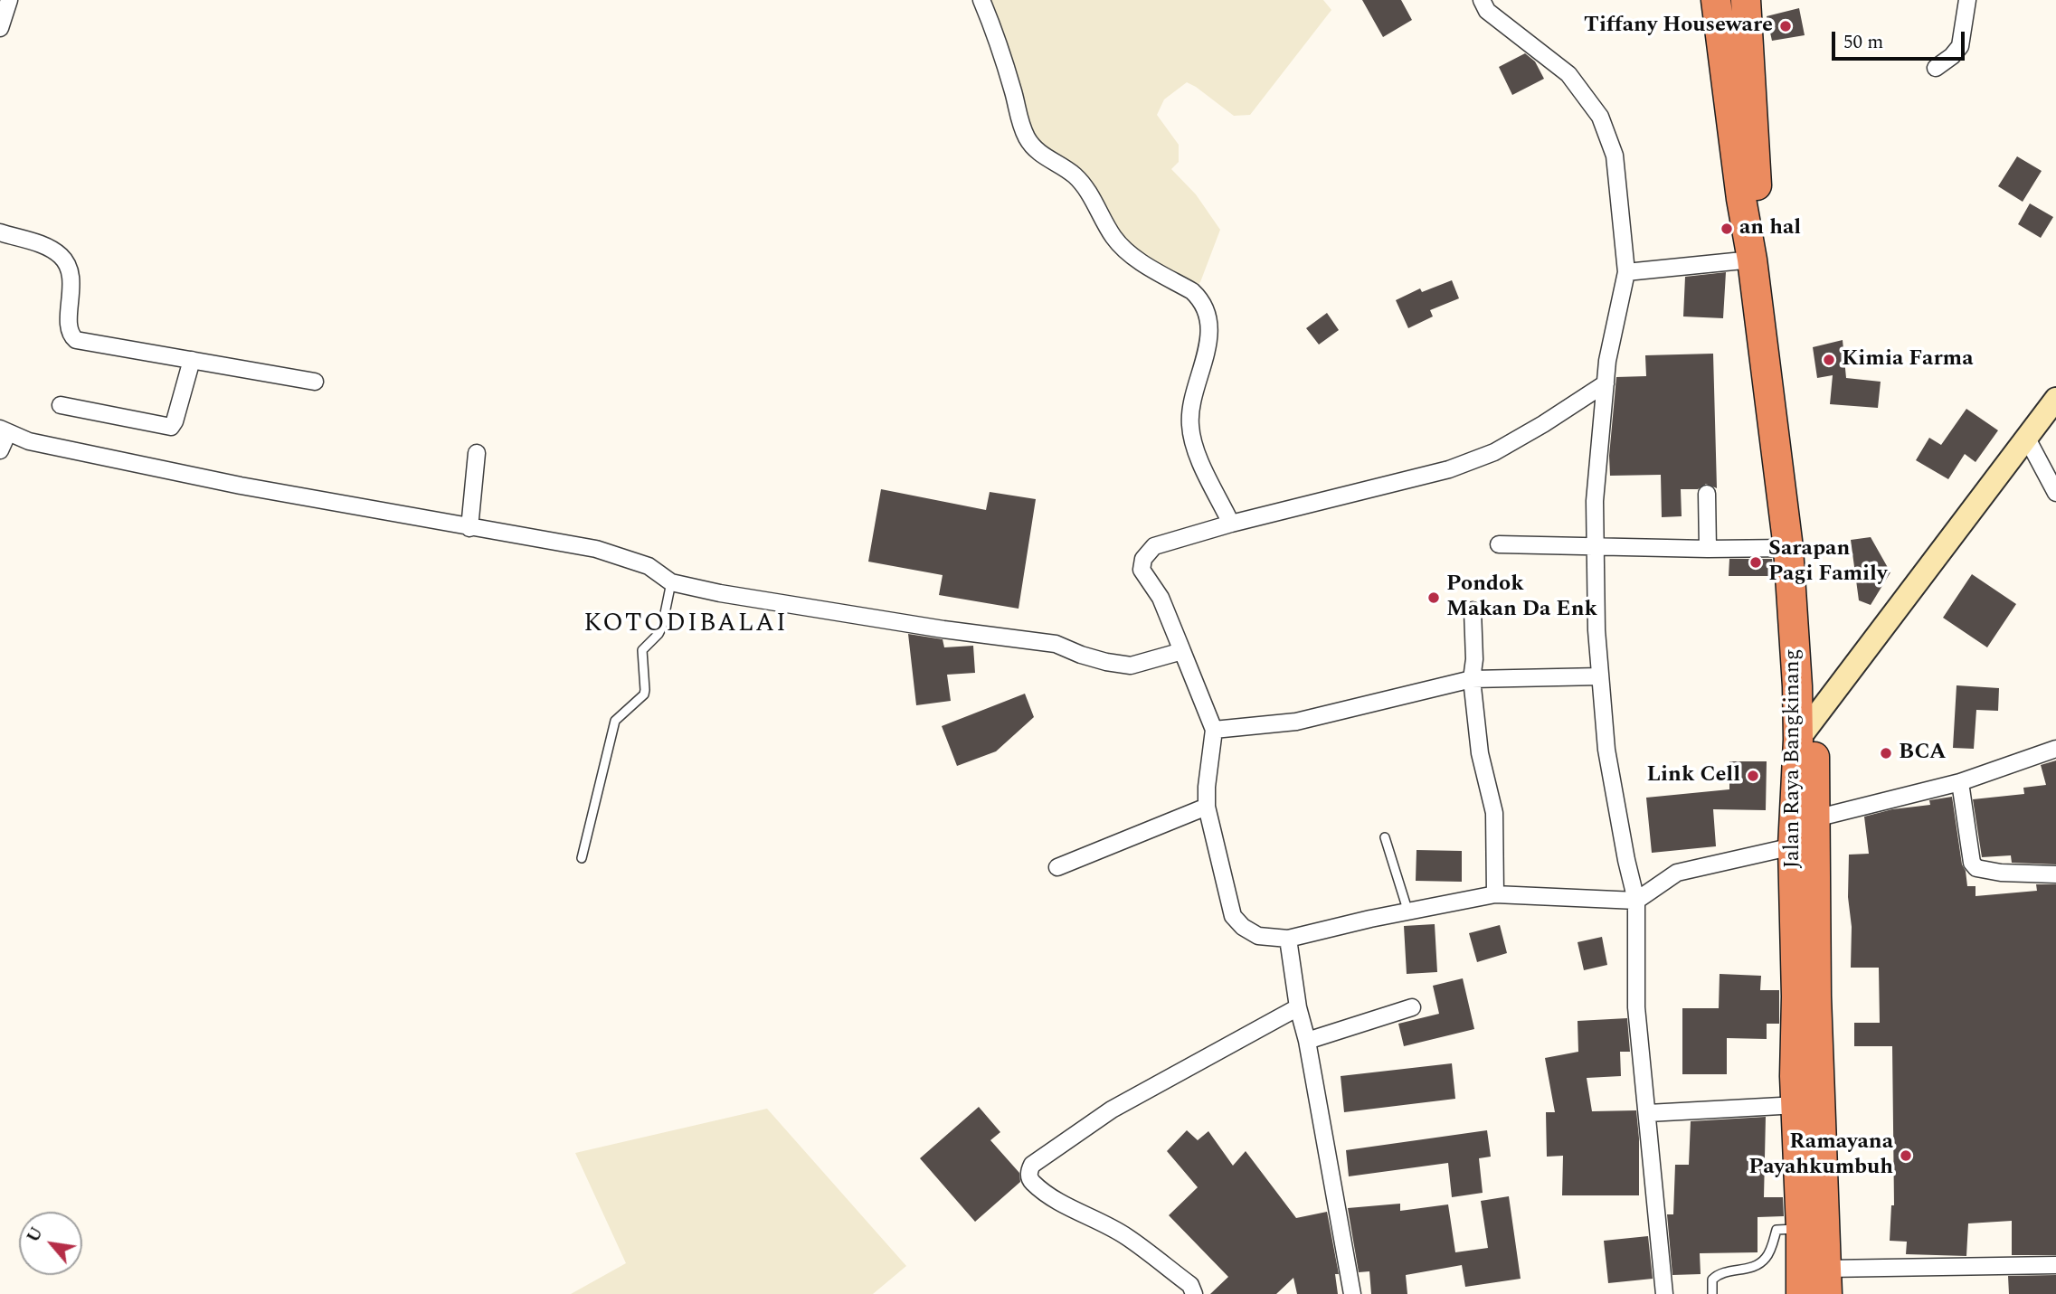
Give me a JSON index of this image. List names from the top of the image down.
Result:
{
  "streets": {
    "highway": ["Jalan Raya Bangkinang"]
  },
  "districts": ["KOTODIBALAI"],
  "places": [
    "Tiffany Houseware",
    "an hal",
    "Kimia Farma",
    "Sarapan Pagi Family",
    "Pondok Makan Da Enk",
    "BCA",
    "Link Cell",
    "Ramayana Payahkumbuh"
  ],
  "scale_bar": "50 m",
  "north": "top left"
}
